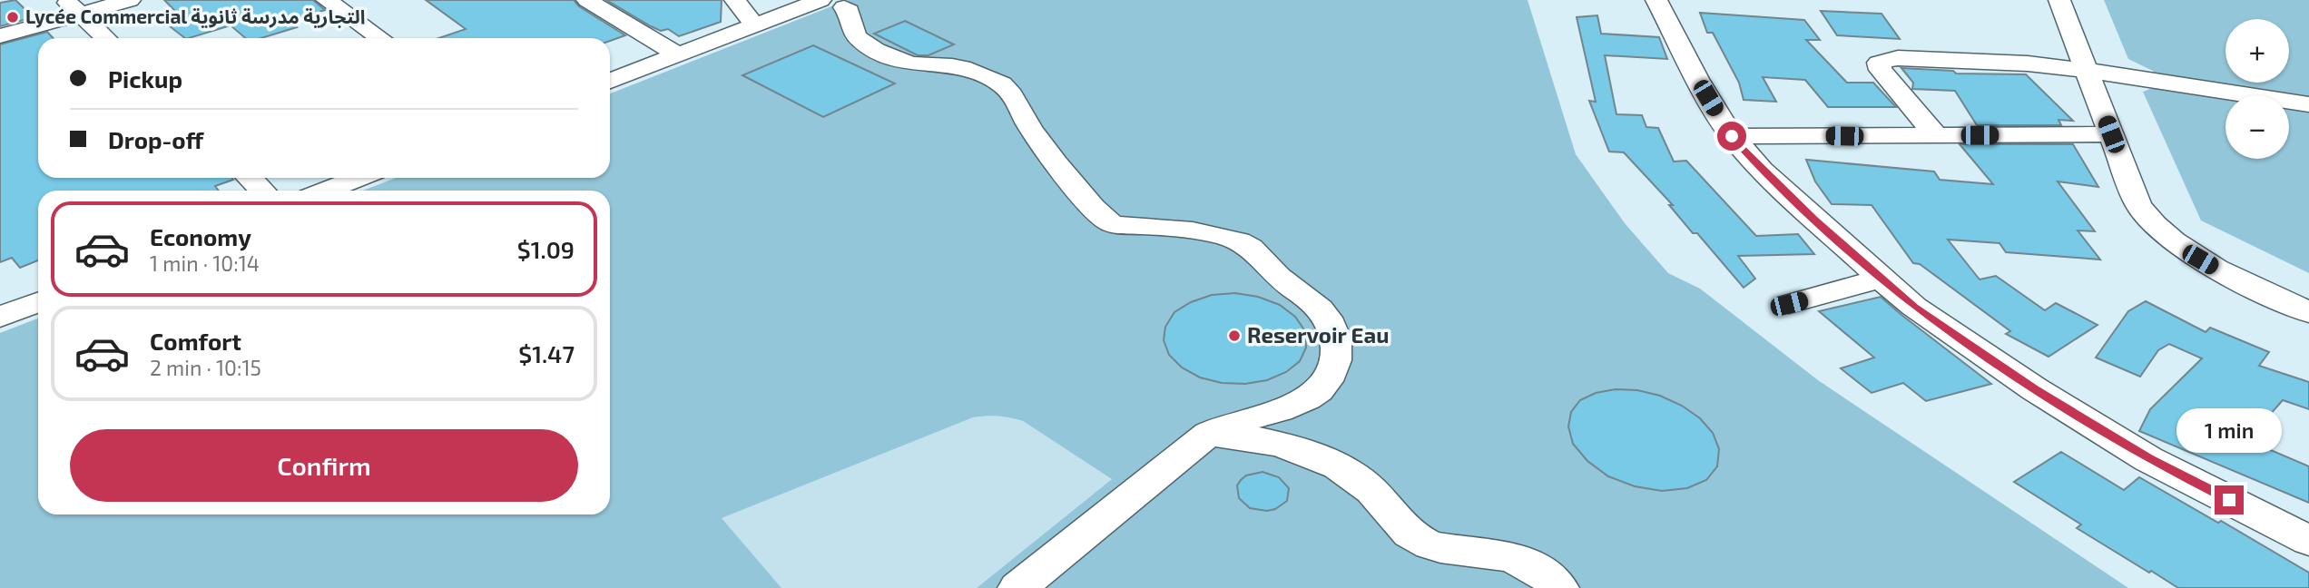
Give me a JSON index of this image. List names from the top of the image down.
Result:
{
  "places": ["Lycée Commercial التجارية مدرسة ثانوية", "Reservoir Eau"],
  "page": {
    "map_buttons": ["+", "−"],
    "banner": ["Pickup", "Drop-off"],
    "list": [
      {
        "name": "Economy",
        "note": "1 min · 10:14",
        "value": "$1.09"
      },
      {
        "name": "Comfort",
        "note": "2 min · 10:15",
        "value": "$1.47"
      }
    ],
    "bubble": "1 min",
    "buttons": "Confirm"
  }
}
